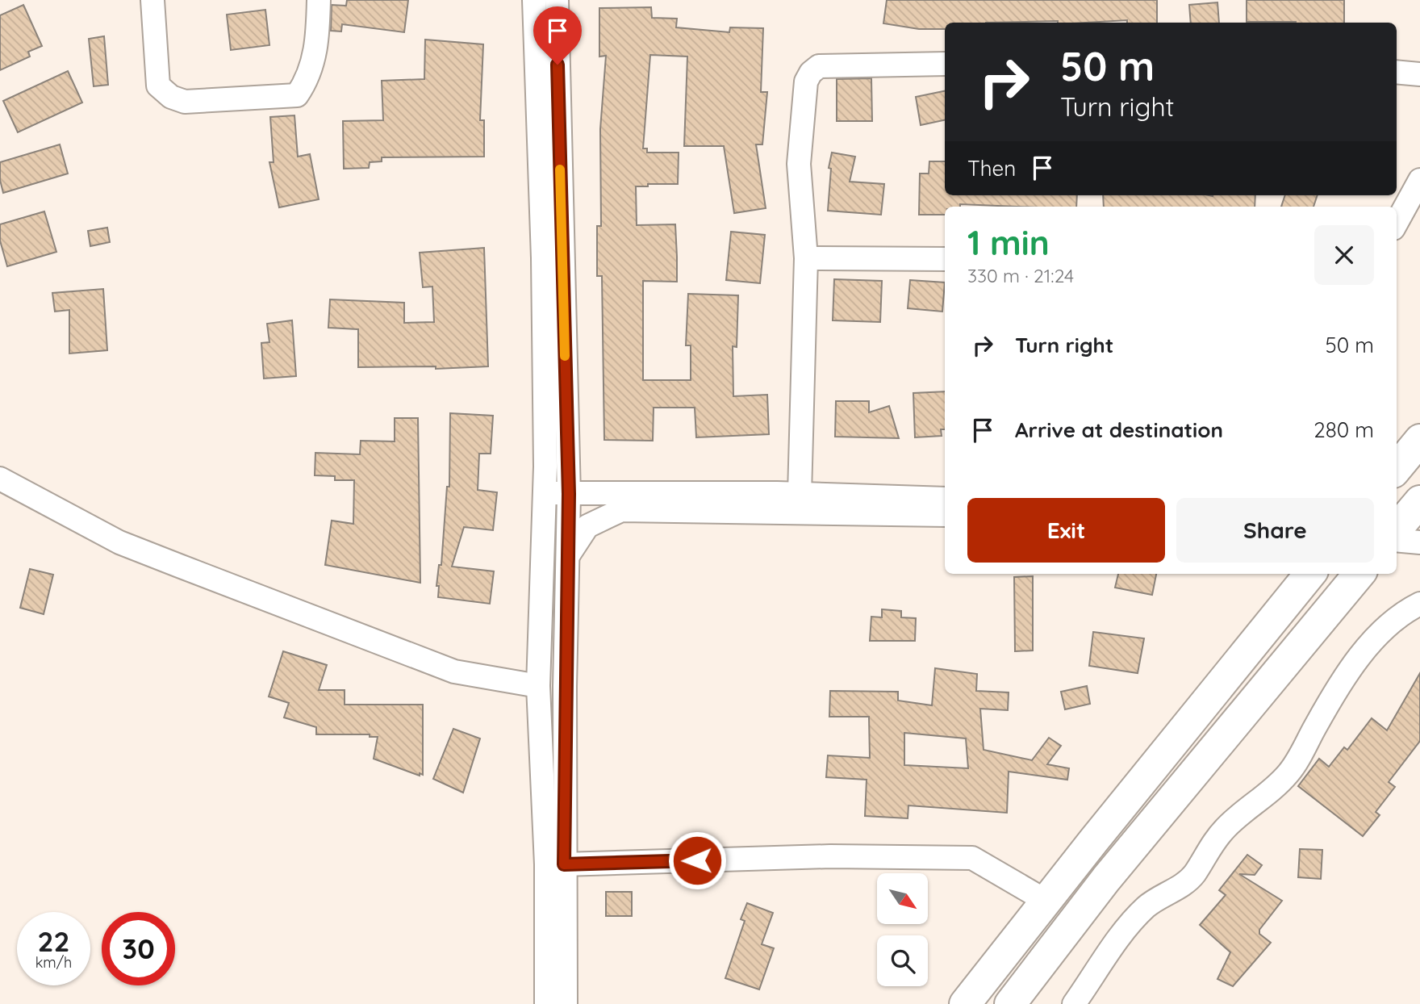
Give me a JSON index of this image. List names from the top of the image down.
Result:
{
  "north": "bottom right",
  "page": {
    "turn": ["50 m", "Turn right"],
    "then": "Then",
    "heading": ["1 min", "330 m · 21:24"],
    "list": [
      {
        "name": "Turn right",
        "value": "50 m"
      },
      {
        "name": "Arrive at destination",
        "value": "280 m"
      }
    ],
    "buttons": ["Exit", "Share"],
    "speed": "22 km/h",
    "limit": "30"
  }
}
